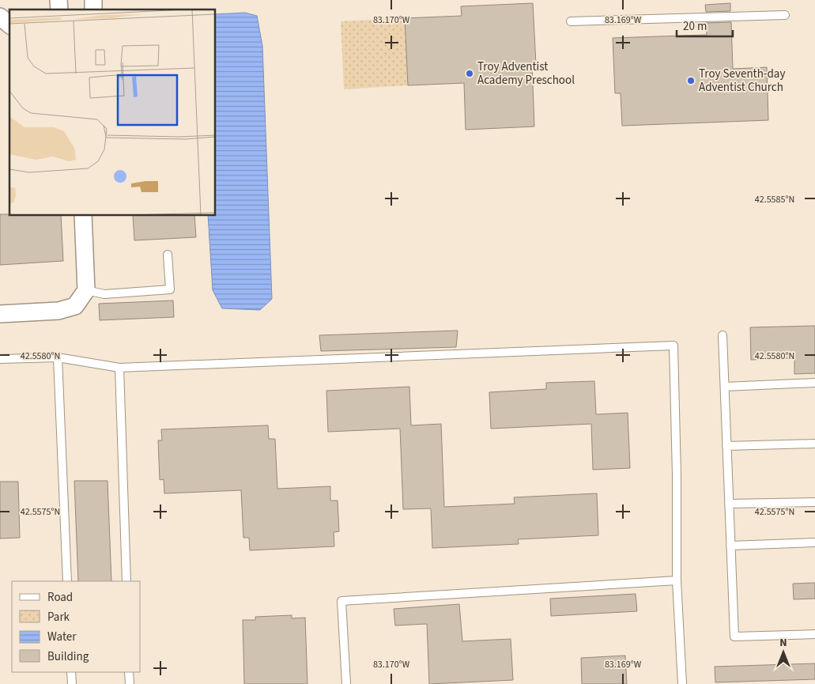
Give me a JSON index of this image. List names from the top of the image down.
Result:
{
  "places": ["Troy Adventist Academy Preschool", "Troy Seventh-day Adventist Church"],
  "legend": [
    "Road",
    "Park",
    "Water",
    "Building"
  ],
  "scale_bar": "20 m",
  "north": "top",
  "coordinates": [
    "83.170°W",
    "83.169°W",
    "42.5585°N",
    "42.5580°N",
    "42.5575°N"
  ]
}
